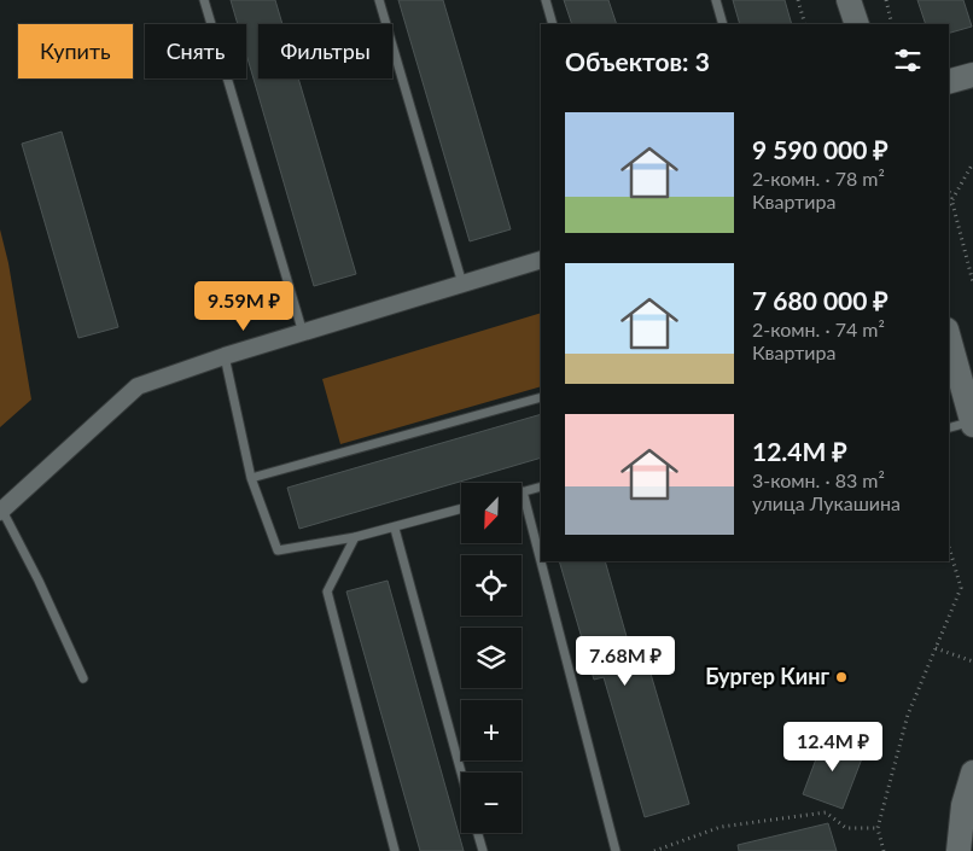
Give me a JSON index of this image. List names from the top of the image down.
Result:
{
  "places": ["Бургер Кинг"],
  "north": "bottom left",
  "page": {
    "chip": ["Купить", "Снять", "Фильтры"],
    "heading": "Объектов: 3",
    "list": [
      {
        "name": "9 590 000 ₽",
        "note": "2-комн. · 78 m² · Квартира"
      },
      {
        "name": "7 680 000 ₽",
        "note": "2-комн. · 74 m² · Квартира"
      },
      {
        "name": "12.4M ₽",
        "note": "3-комн. · 83 m² · улица Лукашина"
      }
    ],
    "price": ["9.59M ₽", "7.68M ₽", "12.4M ₽"],
    "map_buttons": ["+", "−"]
  }
}
